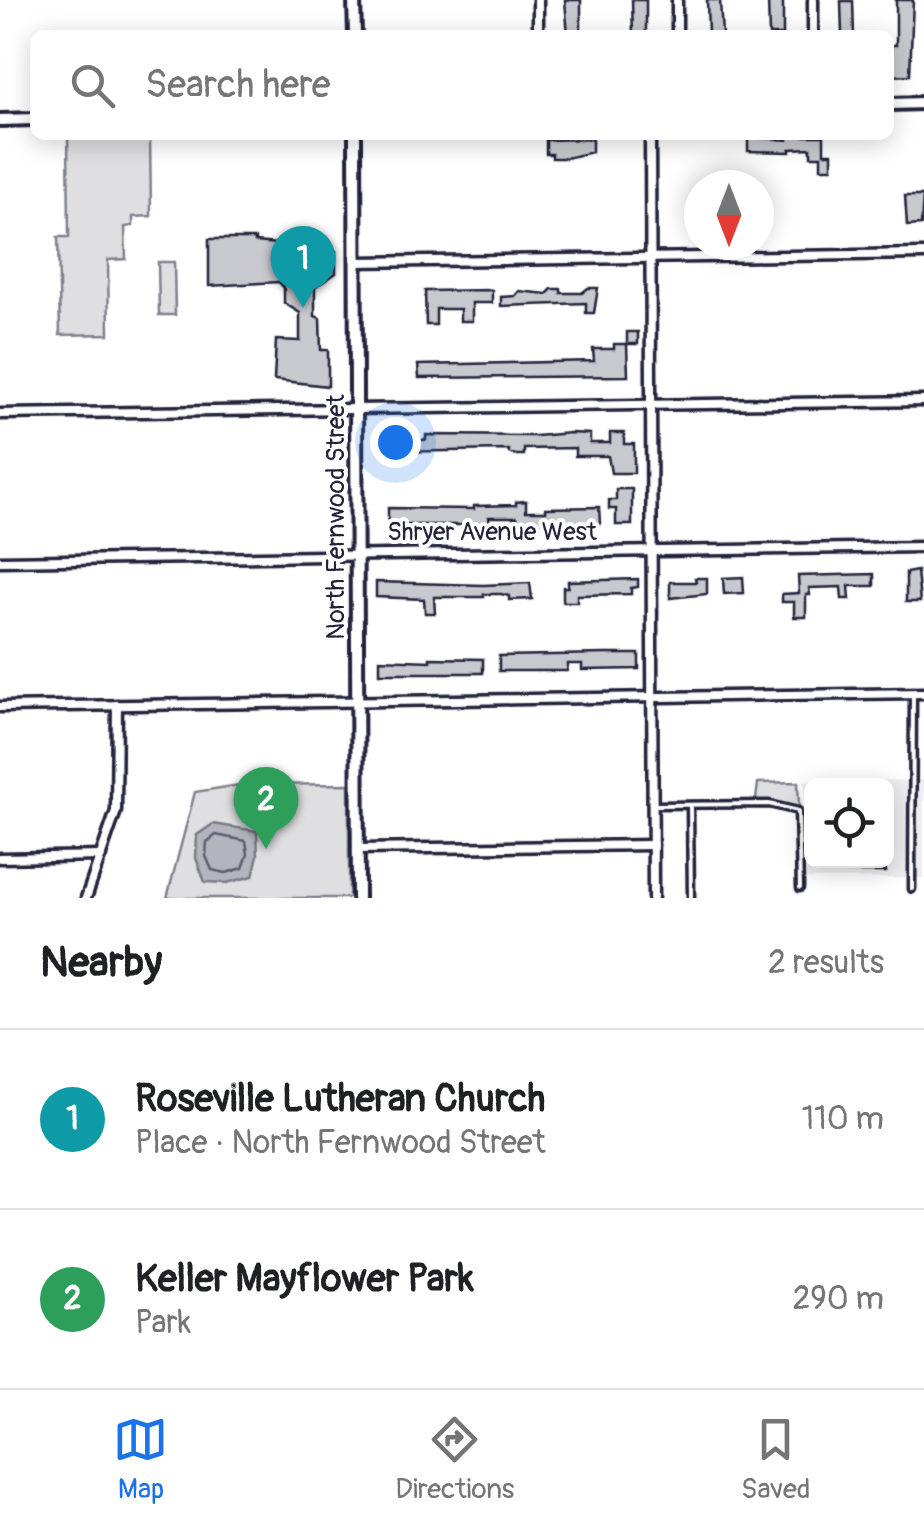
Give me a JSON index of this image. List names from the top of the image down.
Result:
{
  "streets": {
    "street": ["North Fernwood Street", "Shryer Avenue West"]
  },
  "crossings": [
    ["North Fernwood Street", "Shryer Avenue West"]
  ],
  "north": "bottom",
  "page": {
    "search": "Search here",
    "pins": ["1", "2"],
    "heading": ["Nearby", "2 results"],
    "list": [
      {
        "mark": "1",
        "name": "Roseville Lutheran Church",
        "note": "Place · North Fernwood Street",
        "value": "110 m"
      },
      {
        "mark": "2",
        "name": "Keller Mayflower Park",
        "note": "Park",
        "value": "290 m"
      }
    ],
    "nav": ["Map", "Directions", "Saved"]
  }
}
